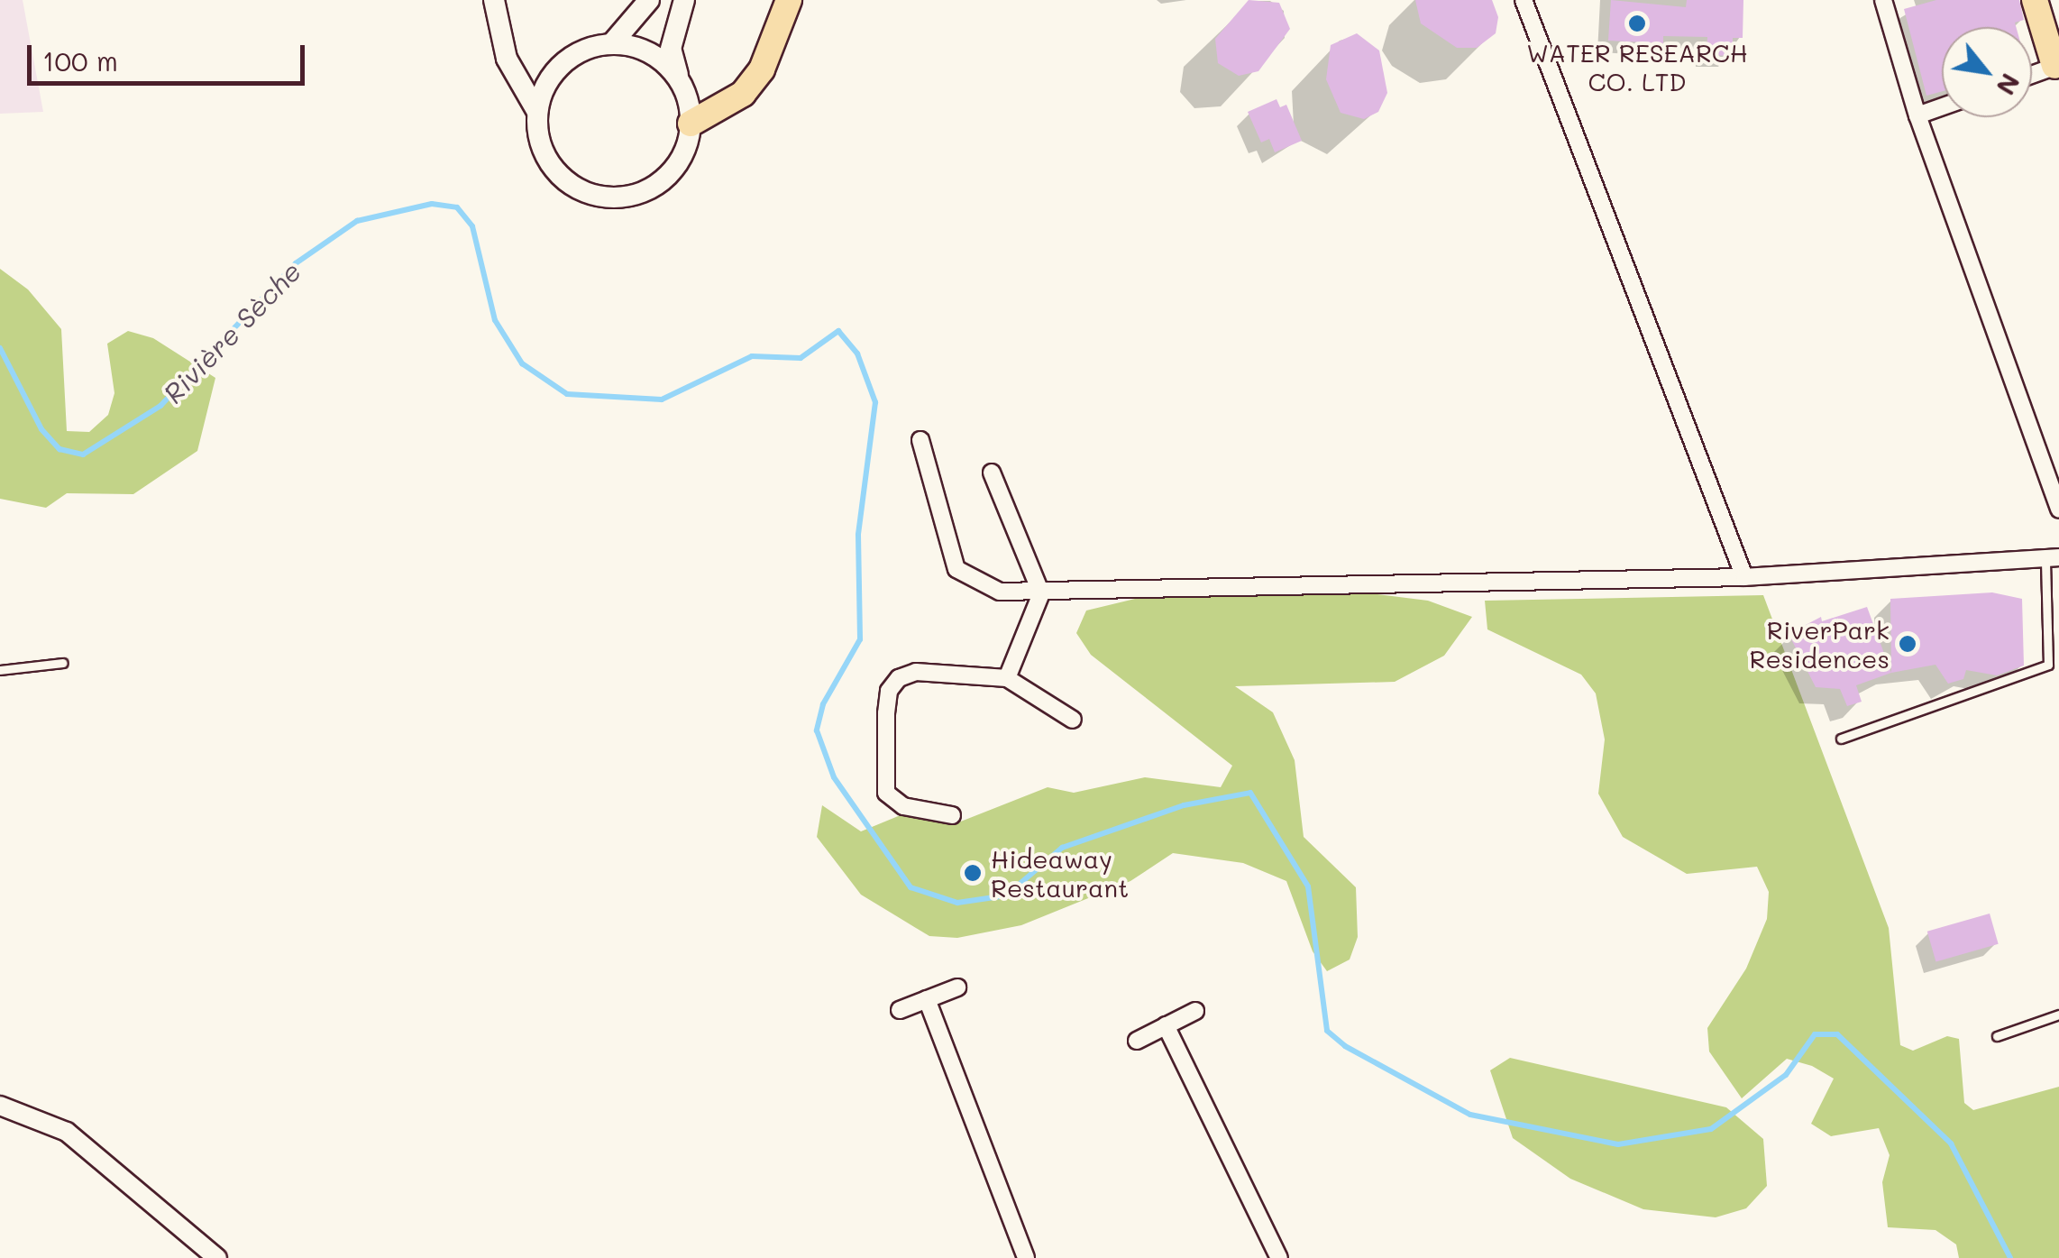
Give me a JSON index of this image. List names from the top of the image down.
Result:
{
  "water": ["Rivière Sèche"],
  "places": ["WATER RESEARCH CO. LTD", "RiverPark Residences", "Hideaway Restaurant"],
  "scale_bar": "100 m",
  "north": "bottom right"
}
